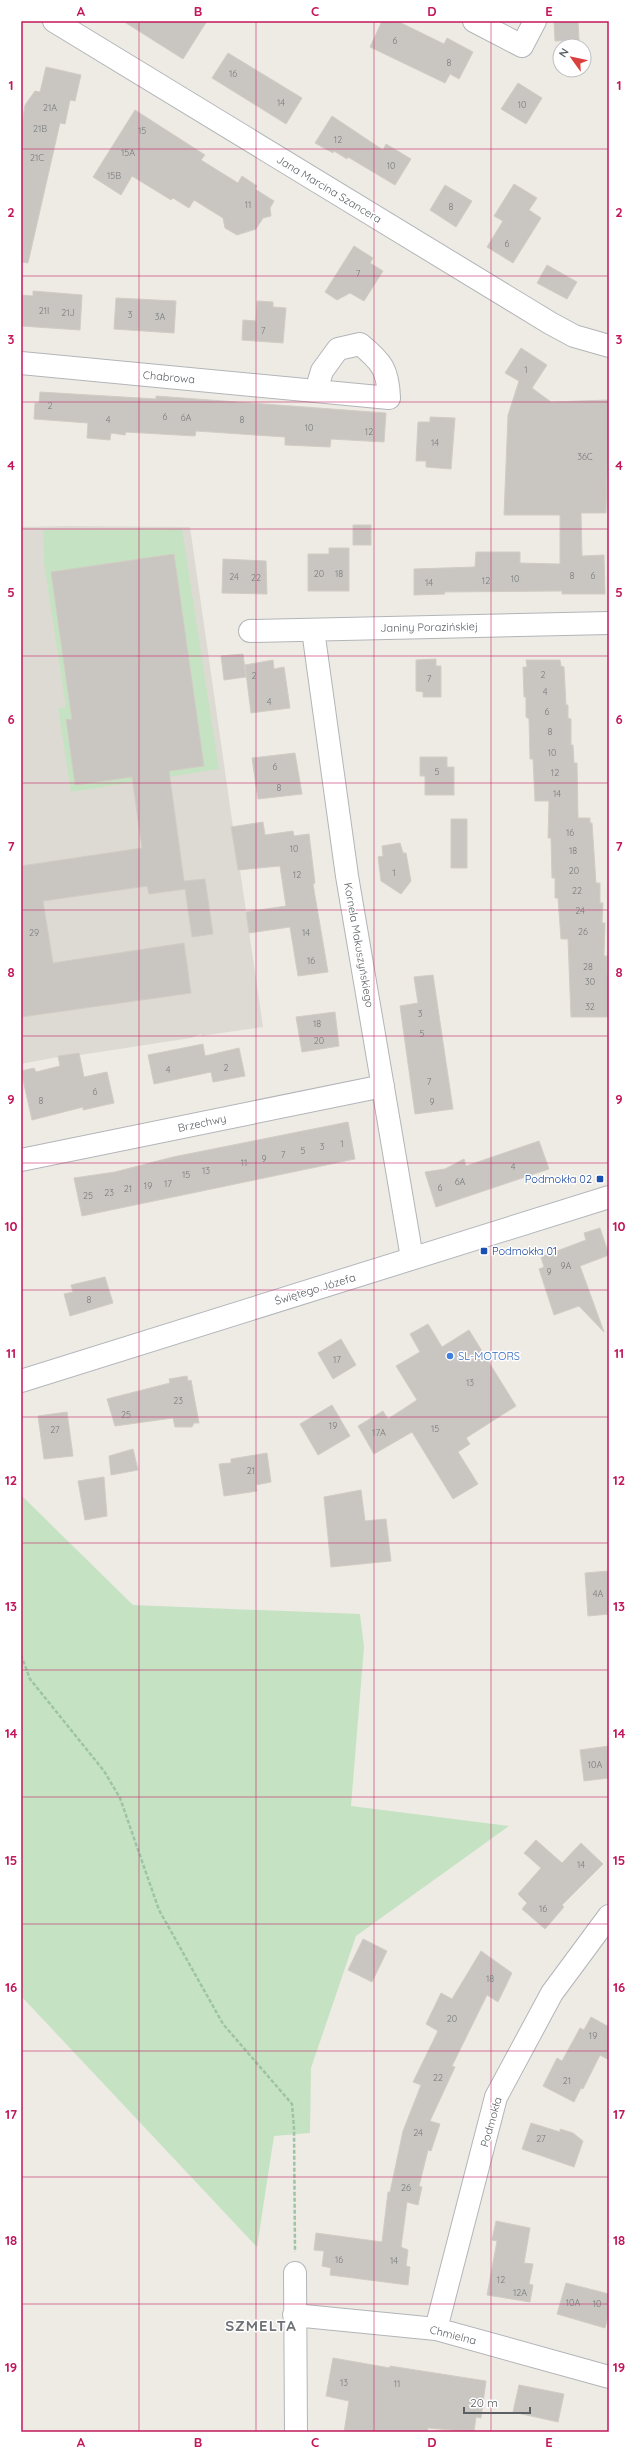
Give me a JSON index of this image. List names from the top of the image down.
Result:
{
  "streets": {
    "street": [
      "Jana Marcina Szancera",
      "Chabrowa",
      "Janiny Porazińskiej",
      "Kornela Makuszyńskiego",
      "Brzechwy",
      "Świętego Józefa",
      "Podmokła",
      "Chmielna"
    ]
  },
  "crossings": [
    ["Janiny Porazińskiej", "Kornela Makuszyńskiego"],
    ["Kornela Makuszyńskiego", "Brzechwy"],
    ["Kornela Makuszyńskiego", "Świętego Józefa"],
    ["Podmokła", "Chmielna"]
  ],
  "districts": ["SZMELTA"],
  "places": {
    "transit": ["Podmokła 02", "Podmokła 01"],
    "other": ["SL-MOTORS"]
  },
  "house_numbers": [
    "6",
    "8",
    "16",
    "14",
    "10",
    "21A",
    "21B",
    "15",
    "12",
    "15A",
    "21C",
    "10",
    "15B",
    "11",
    "8",
    "6",
    "7",
    "21I",
    "21J",
    "3",
    "3A",
    "7",
    "1",
    "2",
    "6",
    "6A",
    "4",
    "8",
    "10",
    "12",
    "14",
    "36C",
    "20",
    "18",
    "8",
    "6",
    "24",
    "22",
    "10",
    "12",
    "14",
    "2",
    "2",
    "7",
    "4",
    "4",
    "6",
    "8",
    "10",
    "6",
    "5",
    "12",
    "8",
    "14",
    "16",
    "10",
    "18",
    "20",
    "1",
    "12",
    "22",
    "24",
    "26",
    "29",
    "14",
    "16",
    "28",
    "30",
    "32",
    "3",
    "18",
    "5",
    "20",
    "2",
    "4",
    "7",
    "6",
    "8",
    "9",
    "1",
    "3",
    "5",
    "7",
    "9",
    "11",
    "4",
    "13",
    "15",
    "6A",
    "17",
    "19",
    "6",
    "21",
    "23",
    "25",
    "9A",
    "9",
    "8",
    "17",
    "13",
    "23",
    "25",
    "19",
    "15",
    "27",
    "17A",
    "21",
    "4A",
    "10A",
    "14",
    "16",
    "18",
    "20",
    "19",
    "22",
    "21",
    "24",
    "27",
    "26",
    "16",
    "14",
    "12",
    "12A",
    "10A",
    "10",
    "13",
    "11"
  ],
  "scale_bar": "20 m",
  "north": "top left",
  "grid": {
    "columns": [
      "A",
      "B",
      "C",
      "D",
      "E"
    ],
    "rows": [
      "1",
      "2",
      "3",
      "4",
      "5",
      "6",
      "7",
      "8",
      "9",
      "10",
      "11",
      "12",
      "13",
      "14",
      "15",
      "16",
      "17",
      "18",
      "19"
    ]
  }
}
